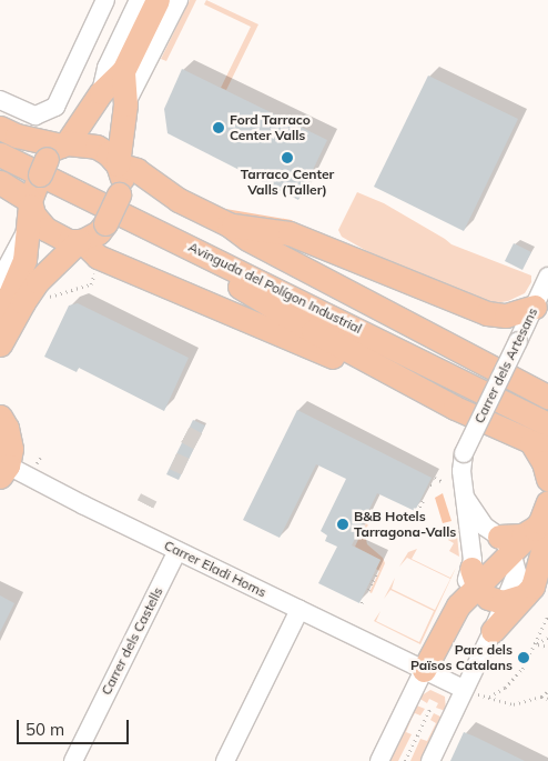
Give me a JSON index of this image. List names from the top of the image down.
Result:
{
  "streets": {
    "main road": ["Avinguda del Polígon Industrial"],
    "street": ["Carrer dels Artesans", "Carrer Eladi Homs", "Carrer dels Castells"]
  },
  "crossings": [
    ["Carrer Eladi Homs", "Carrer dels Castells"]
  ],
  "places": [
    "Ford Tarraco Center Valls",
    "Tarraco Center Valls (Taller)",
    "B&B Hotels Tarragona-Valls",
    "Parc dels Països Catalans"
  ],
  "scale_bar": "50 m"
}
